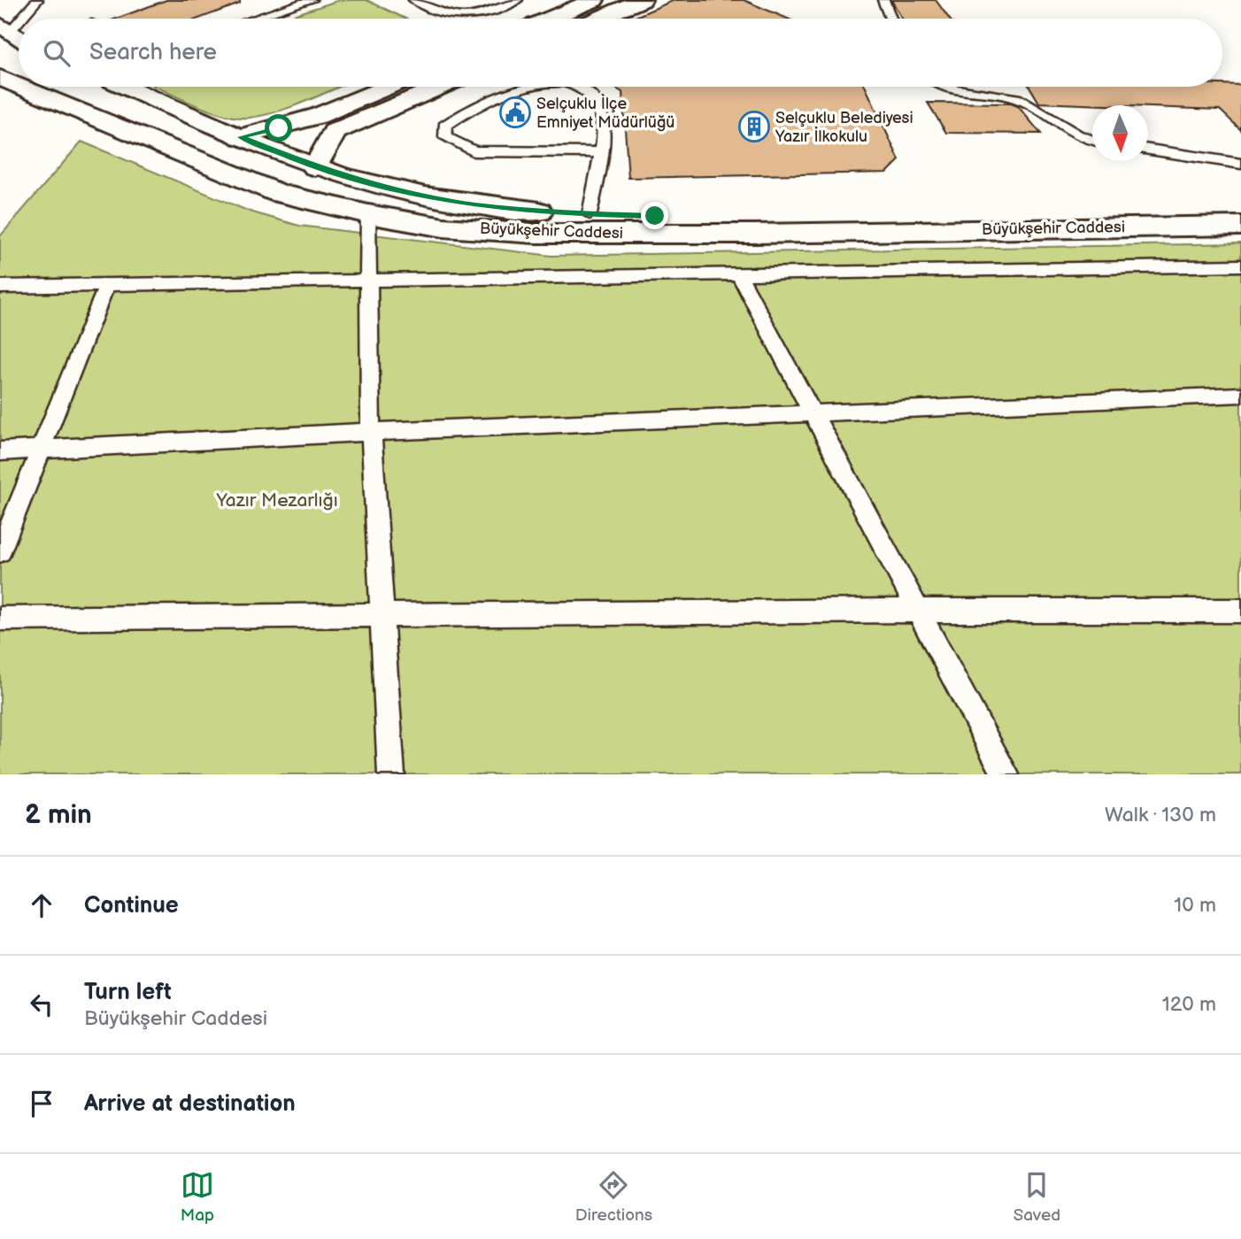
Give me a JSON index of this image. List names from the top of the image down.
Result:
{
  "streets": {
    "street": ["Büyükşehir Caddesi"]
  },
  "parks": ["Yazır Mezarlığı"],
  "places": {
    "public building": ["Selçuklu İlçe Emniyet Müdürlüğü"],
    "building": ["Selçuklu Belediyesi Yazır İlkokulu"]
  },
  "north": "bottom",
  "page": {
    "search": "Search here",
    "heading": ["2 min", "Walk · 130 m"],
    "list": [
      ["Continue", "10 m"],
      ["Turn left", "Büyükşehir Caddesi", "120 m"],
      "Arrive at destination"
    ],
    "nav": ["Map", "Directions", "Saved"]
  }
}
